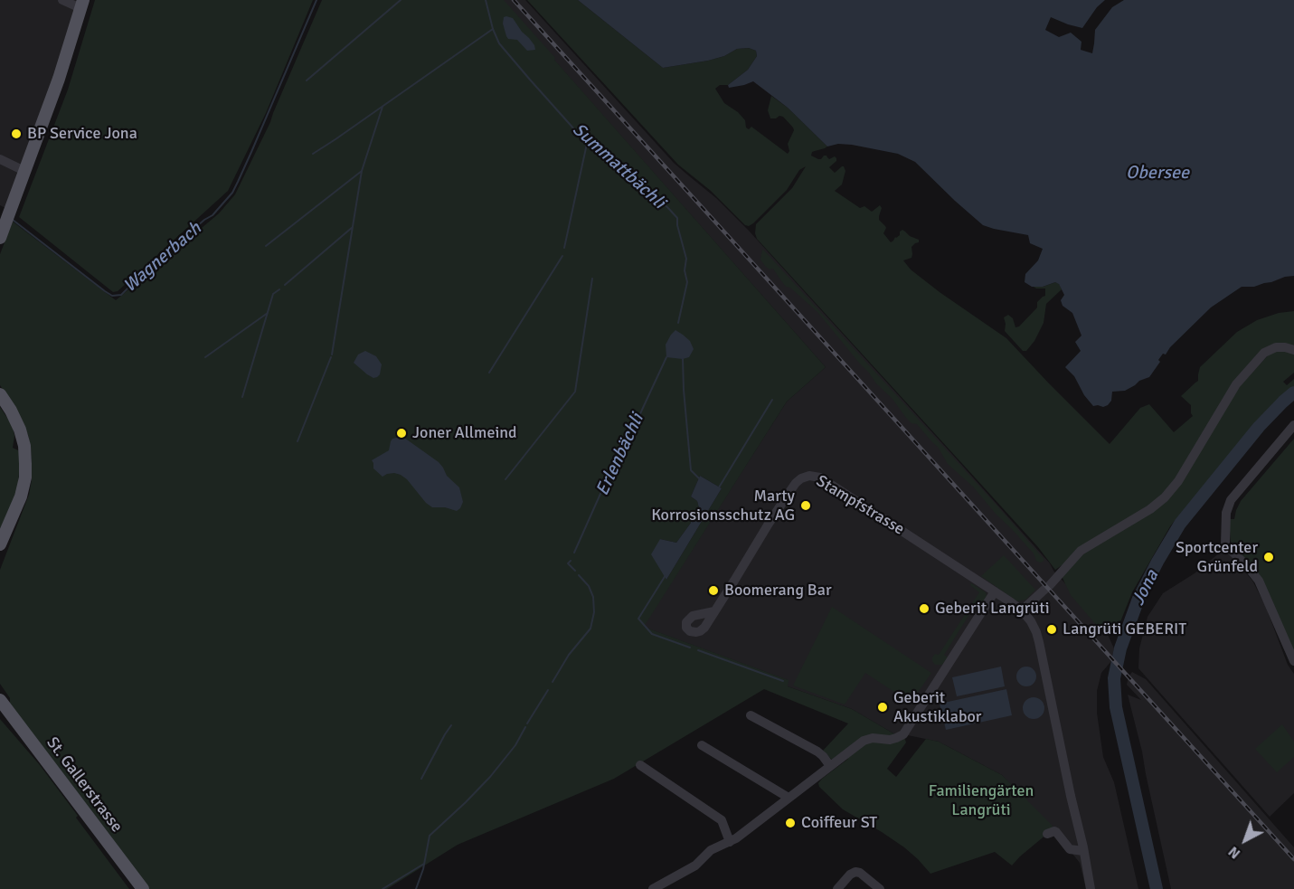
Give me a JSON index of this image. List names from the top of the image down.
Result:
{
  "streets": {
    "main road": ["St. Gallerstrasse"],
    "street": ["Stampfstrasse"]
  },
  "water": [
    "Summattbächli",
    "Obersee",
    "Wagnerbach",
    "Erlenbächli",
    "Jona"
  ],
  "parks": ["Familiengärten Langrüti"],
  "places": [
    "BP Service Jona",
    "Joner Allmeind",
    "Marty Korrosionsschutz AG",
    "Sportcenter Grünfeld",
    "Boomerang Bar",
    "Geberit Langrüti",
    "Langrüti GEBERIT",
    "Geberit Akustiklabor",
    "Coiffeur ST"
  ],
  "north": "bottom left"
}
